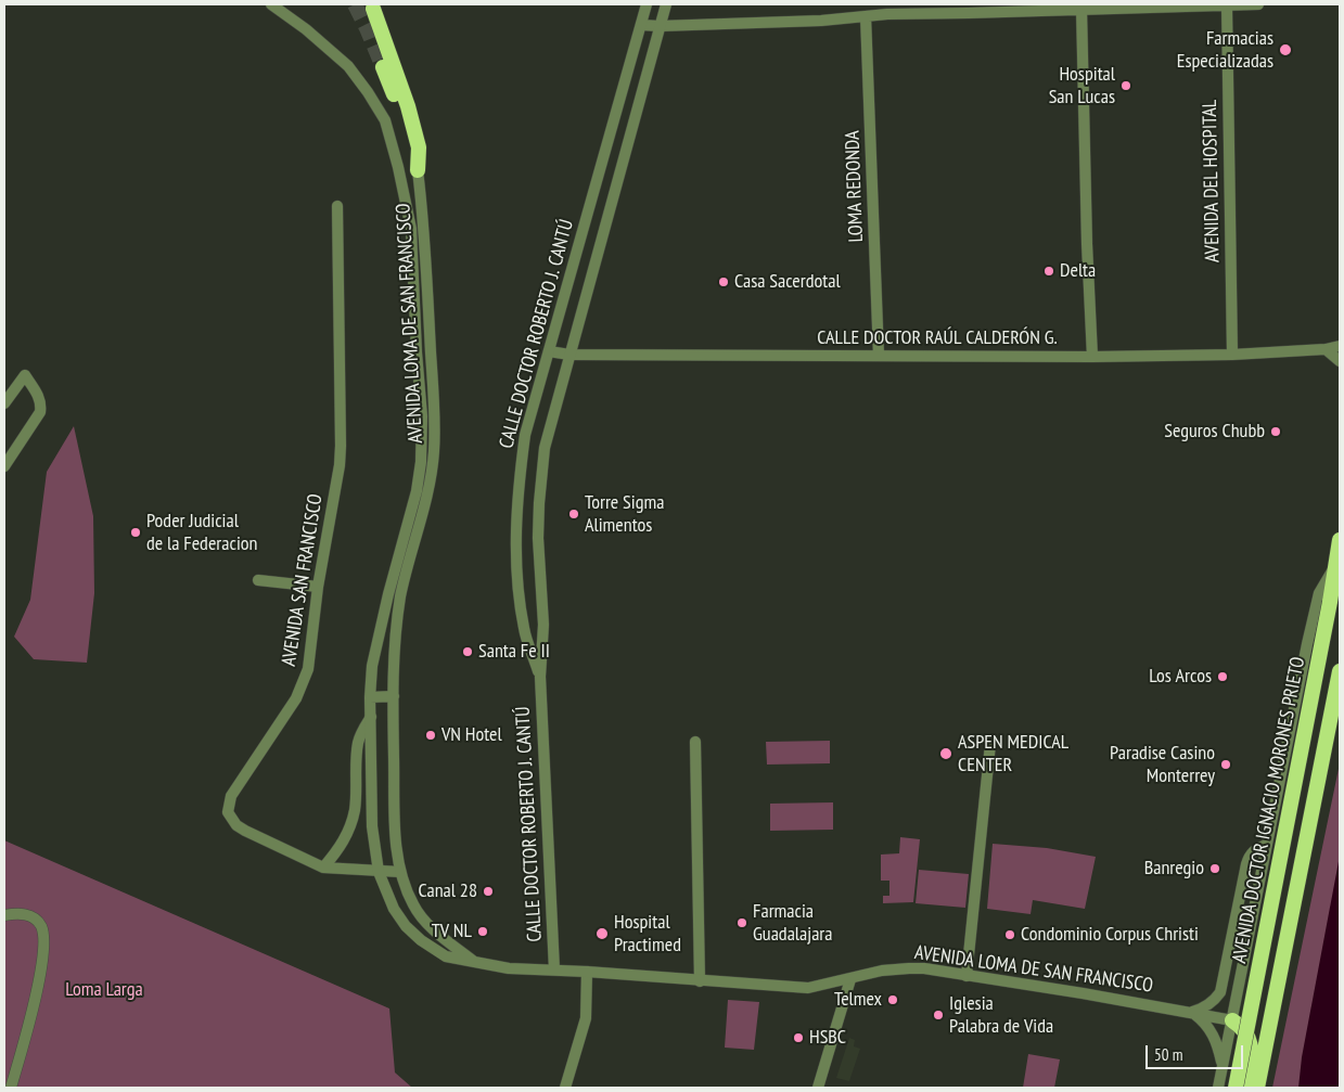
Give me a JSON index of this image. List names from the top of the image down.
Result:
{
  "streets": {
    "highway": ["AVENIDA DOCTOR IGNACIO MORONES PRIETO"],
    "street": [
      "AVENIDA DEL HOSPITAL",
      "LOMA REDONDA",
      "AVENIDA LOMA DE SAN FRANCISCO",
      "CALLE DOCTOR ROBERTO J. CANTÚ",
      "CALLE DOCTOR RAÚL CALDERÓN G.",
      "AVENIDA SAN FRANCISCO"
    ]
  },
  "crossings": [
    ["AVENIDA DEL HOSPITAL", "CALLE DOCTOR RAÚL CALDERÓN G."],
    ["LOMA REDONDA", "CALLE DOCTOR RAÚL CALDERÓN G."],
    ["AVENIDA LOMA DE SAN FRANCISCO", "CALLE DOCTOR ROBERTO J. CANTÚ"],
    ["AVENIDA LOMA DE SAN FRANCISCO", "AVENIDA SAN FRANCISCO"],
    ["CALLE DOCTOR ROBERTO J. CANTÚ", "CALLE DOCTOR RAÚL CALDERÓN G."]
  ],
  "parks": ["Loma Larga"],
  "places": [
    "Farmacias Especializadas",
    "Hospital San Lucas",
    "Delta",
    "Casa Sacerdotal",
    "Seguros Chubb",
    "Torre Sigma Alimentos",
    "Poder Judicial de la Federacion",
    "Santa Fe II",
    "Los Arcos",
    "VN Hotel",
    "ASPEN MEDICAL CENTER",
    "Paradise Casino Monterrey",
    "Banregio",
    "Canal 28",
    "Farmacia Guadalajara",
    "TV NL",
    "Hospital Practimed",
    "Condominio Corpus Christi",
    "Telmex",
    "Iglesia Palabra de Vida",
    "HSBC"
  ],
  "scale_bar": "50 m"
}
